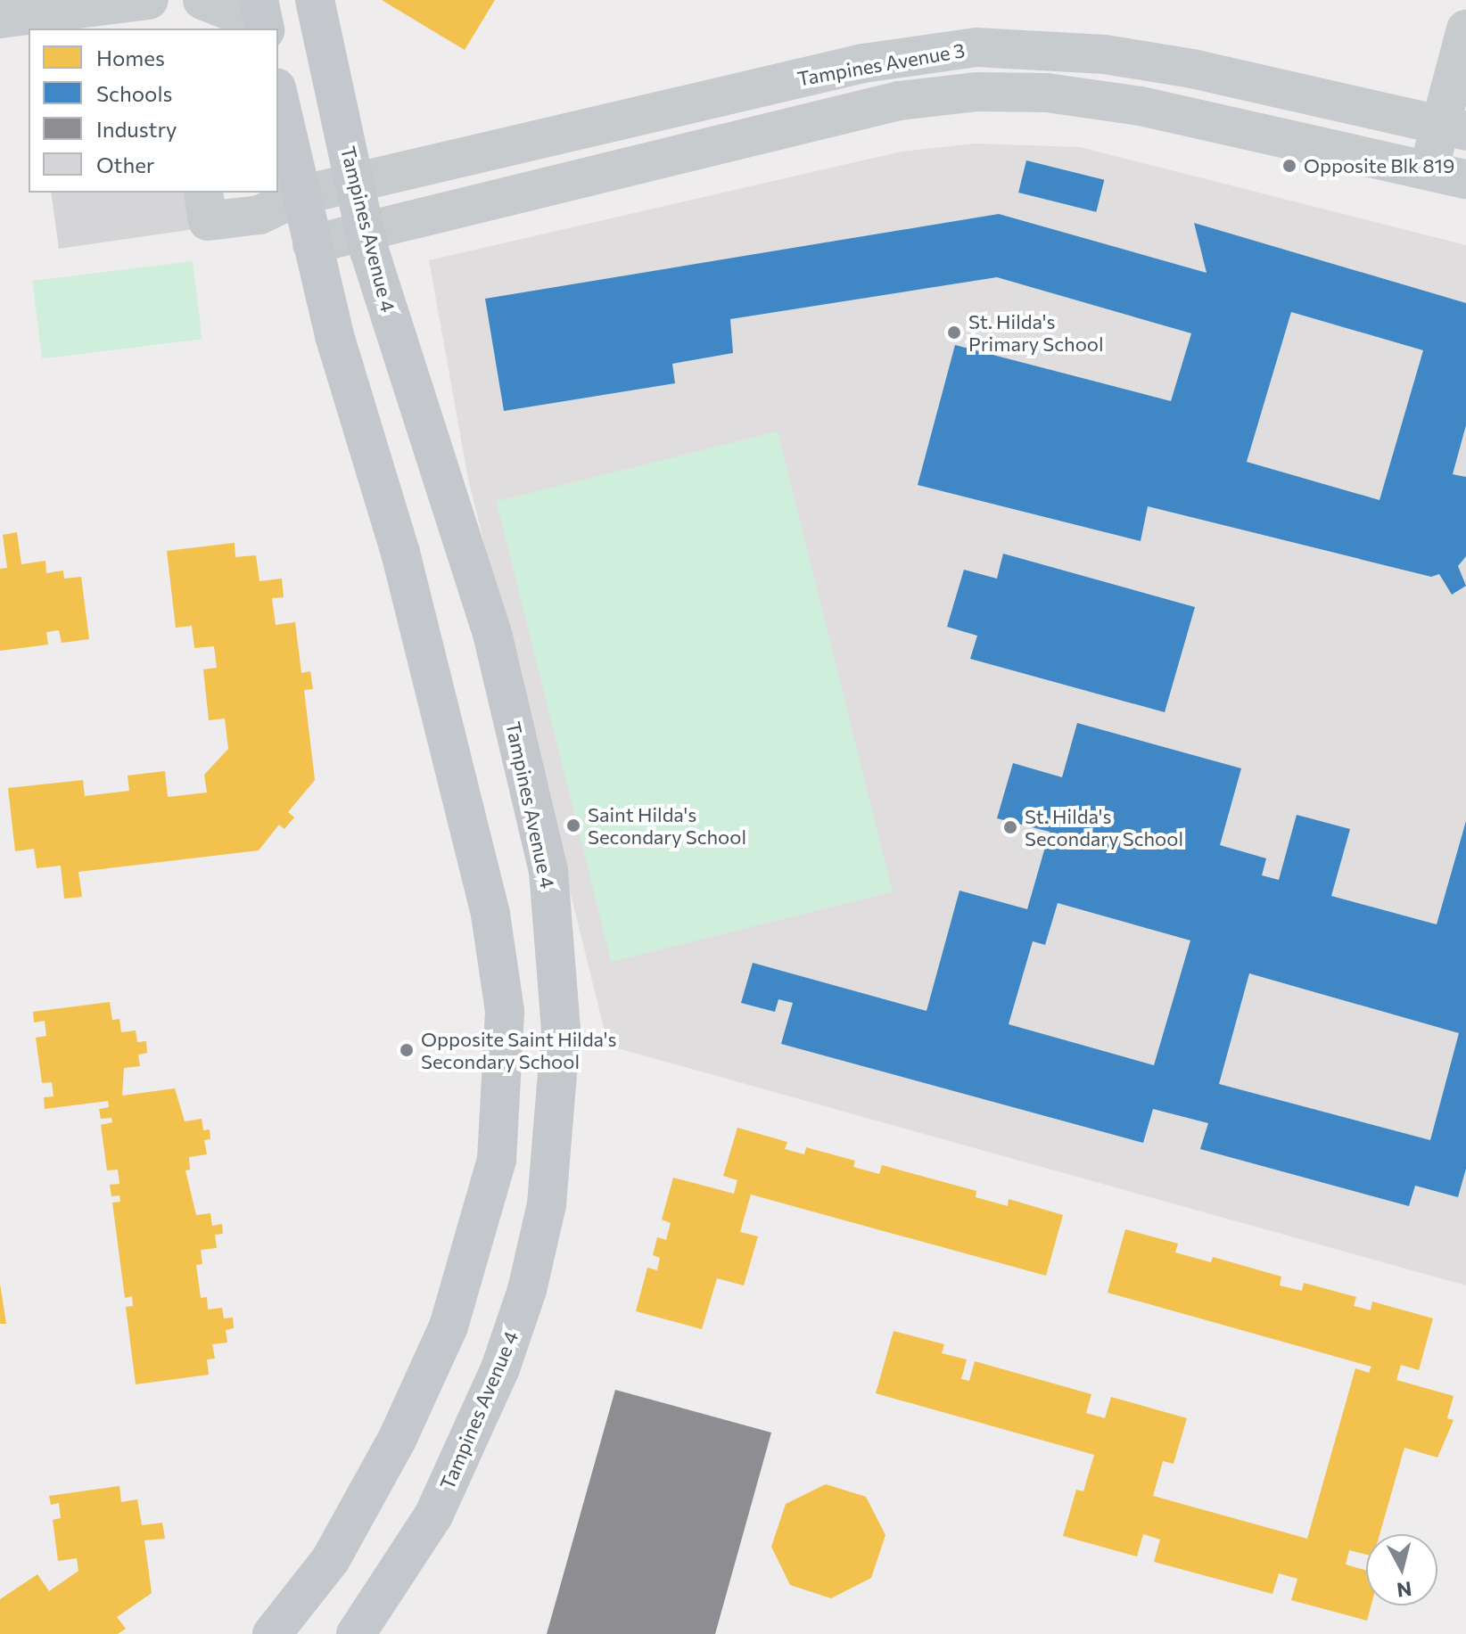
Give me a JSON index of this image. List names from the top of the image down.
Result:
{
  "streets": {
    "main road": ["Tampines Avenue 4"],
    "street": ["Tampines Avenue 3"]
  },
  "crossings": [
    ["Tampines Avenue 3", "Tampines Avenue 4"]
  ],
  "places": [
    "Opposite Blk 819",
    "St. Hilda's Primary School",
    "Saint Hilda's Secondary School",
    "St. Hilda's Secondary School",
    "Opposite Saint Hilda's Secondary School"
  ],
  "legend": [
    "Homes",
    "Schools",
    "Industry",
    "Other"
  ],
  "north": "bottom"
}
